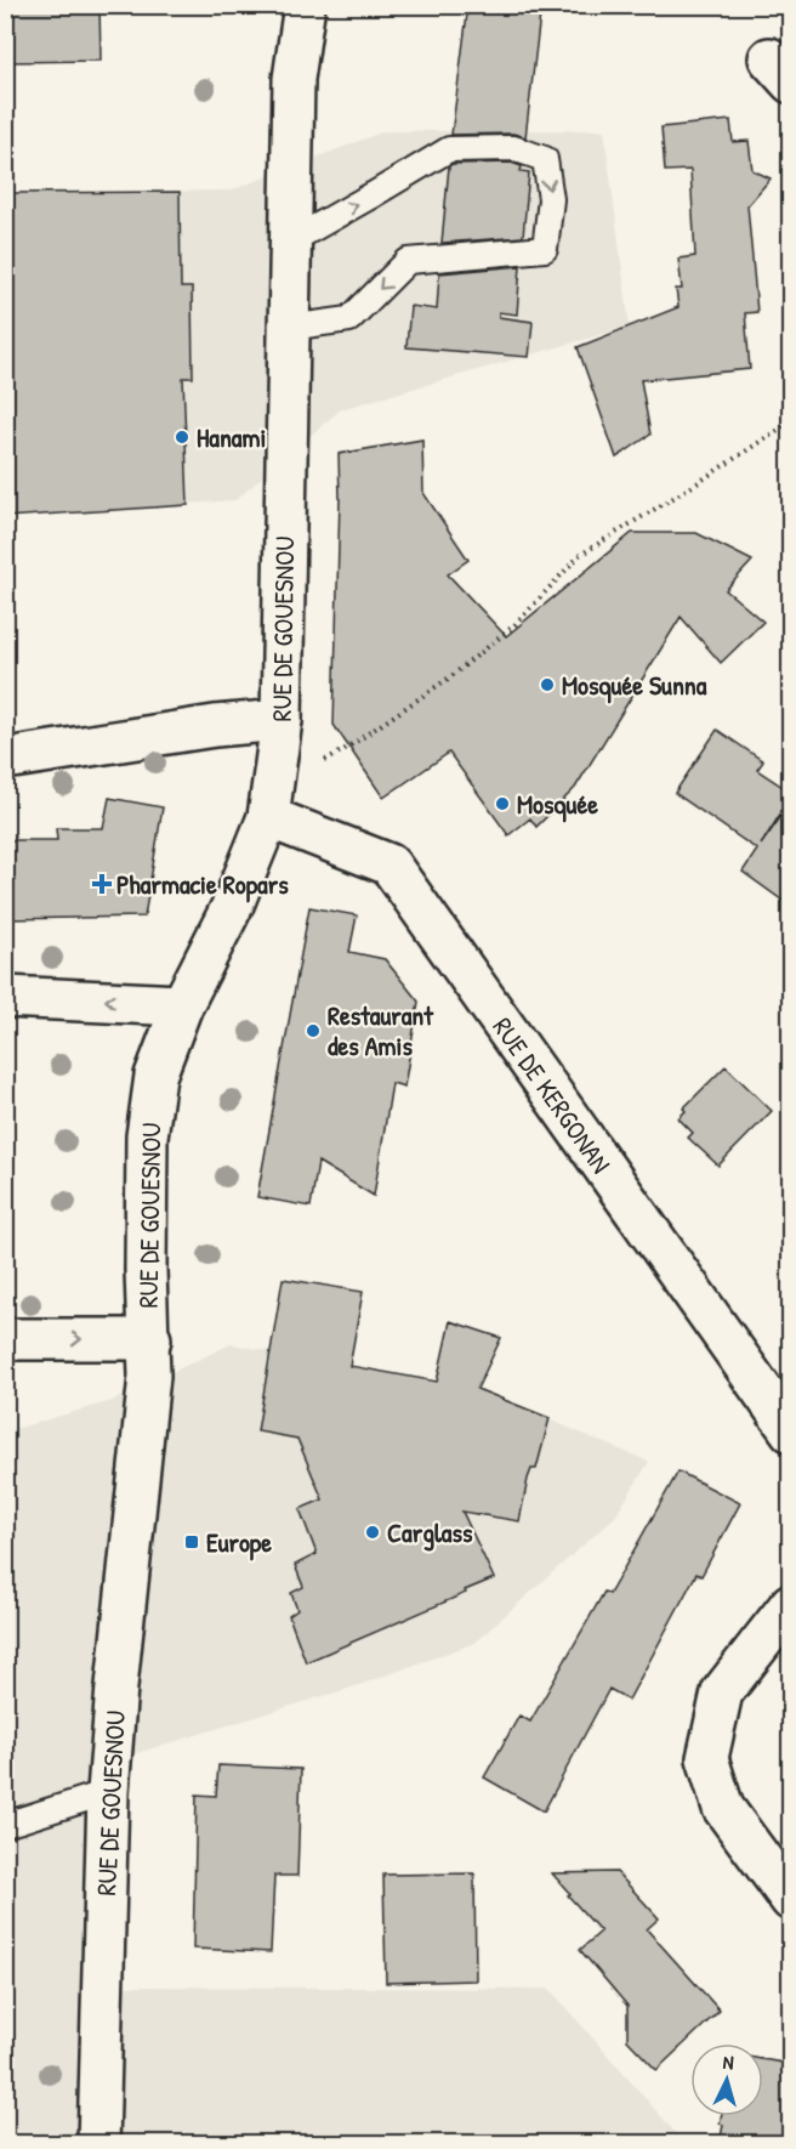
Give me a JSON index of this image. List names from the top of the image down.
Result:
{
  "streets": {
    "street": ["RUE DE GOUESNOU", "RUE DE KERGONAN"]
  },
  "crossings": [
    ["RUE DE GOUESNOU", "RUE DE KERGONAN"]
  ],
  "places": {
    "other": [
      "Hanami",
      "Mosquée Sunna",
      "Mosquée",
      "Restaurant des Amis",
      "Carglass"
    ],
    "health": ["Pharmacie Ropars"],
    "transit": ["Europe"]
  },
  "north": "top"
}
